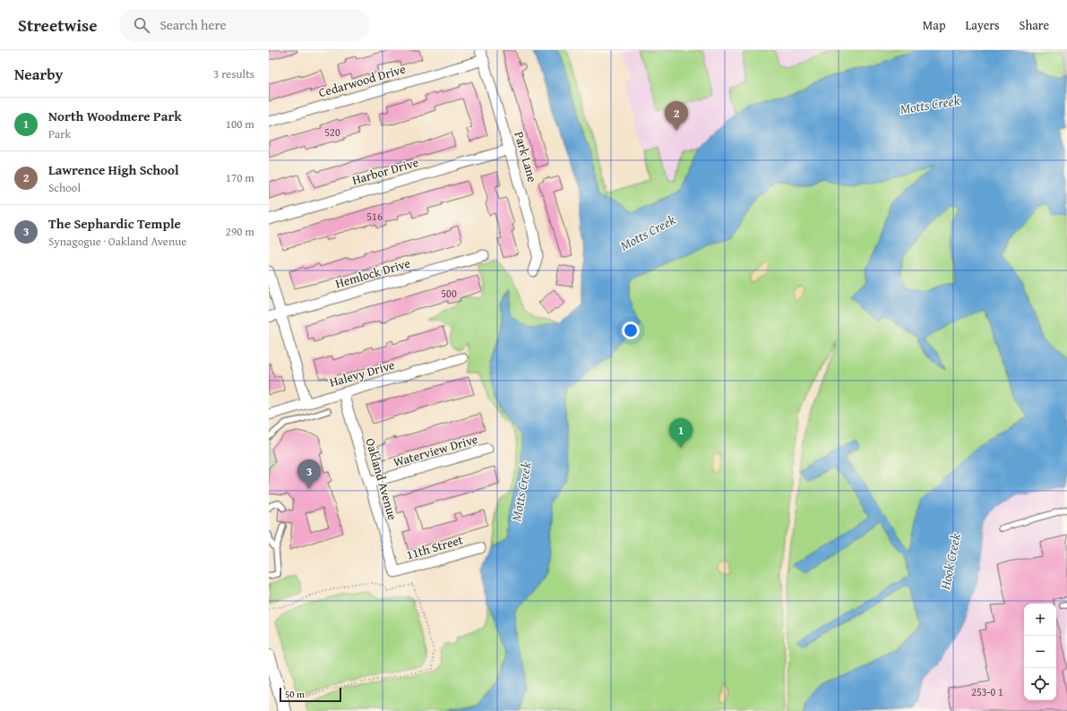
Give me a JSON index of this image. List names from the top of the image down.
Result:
{
  "streets": {
    "street": [
      "Cedarwood Drive",
      "Park Lane",
      "Harbor Drive",
      "Hemlock Drive",
      "Halevy Drive",
      "Waterview Drive",
      "Oakland Avenue",
      "11th Street"
    ]
  },
  "crossings": [
    ["Cedarwood Drive", "Park Lane"],
    ["Park Lane", "Harbor Drive"],
    ["Halevy Drive", "Oakland Avenue"],
    ["Waterview Drive", "Oakland Avenue"],
    ["Oakland Avenue", "11th Street"]
  ],
  "water": ["Motts Creek", "Hook Creek"],
  "house_numbers": [
    "520",
    "516",
    "500",
    "253-0 1"
  ],
  "scale_bar": "50 m",
  "page": {
    "header": "Streetwise",
    "search": "Search here",
    "nav": ["Map", "Layers", "Share"],
    "heading": ["Nearby", "3 results"],
    "list": [
      {
        "mark": "1",
        "name": "North Woodmere Park",
        "note": "Park",
        "value": "100 m"
      },
      {
        "mark": "2",
        "name": "Lawrence High School",
        "note": "School",
        "value": "170 m"
      },
      {
        "mark": "3",
        "name": "The Sephardic Temple",
        "note": "Synagogue · Oakland Avenue",
        "value": "290 m"
      }
    ],
    "pins": ["2", "1", "3"],
    "map_buttons": ["+", "−"],
    "scale": "50 m"
  }
}
